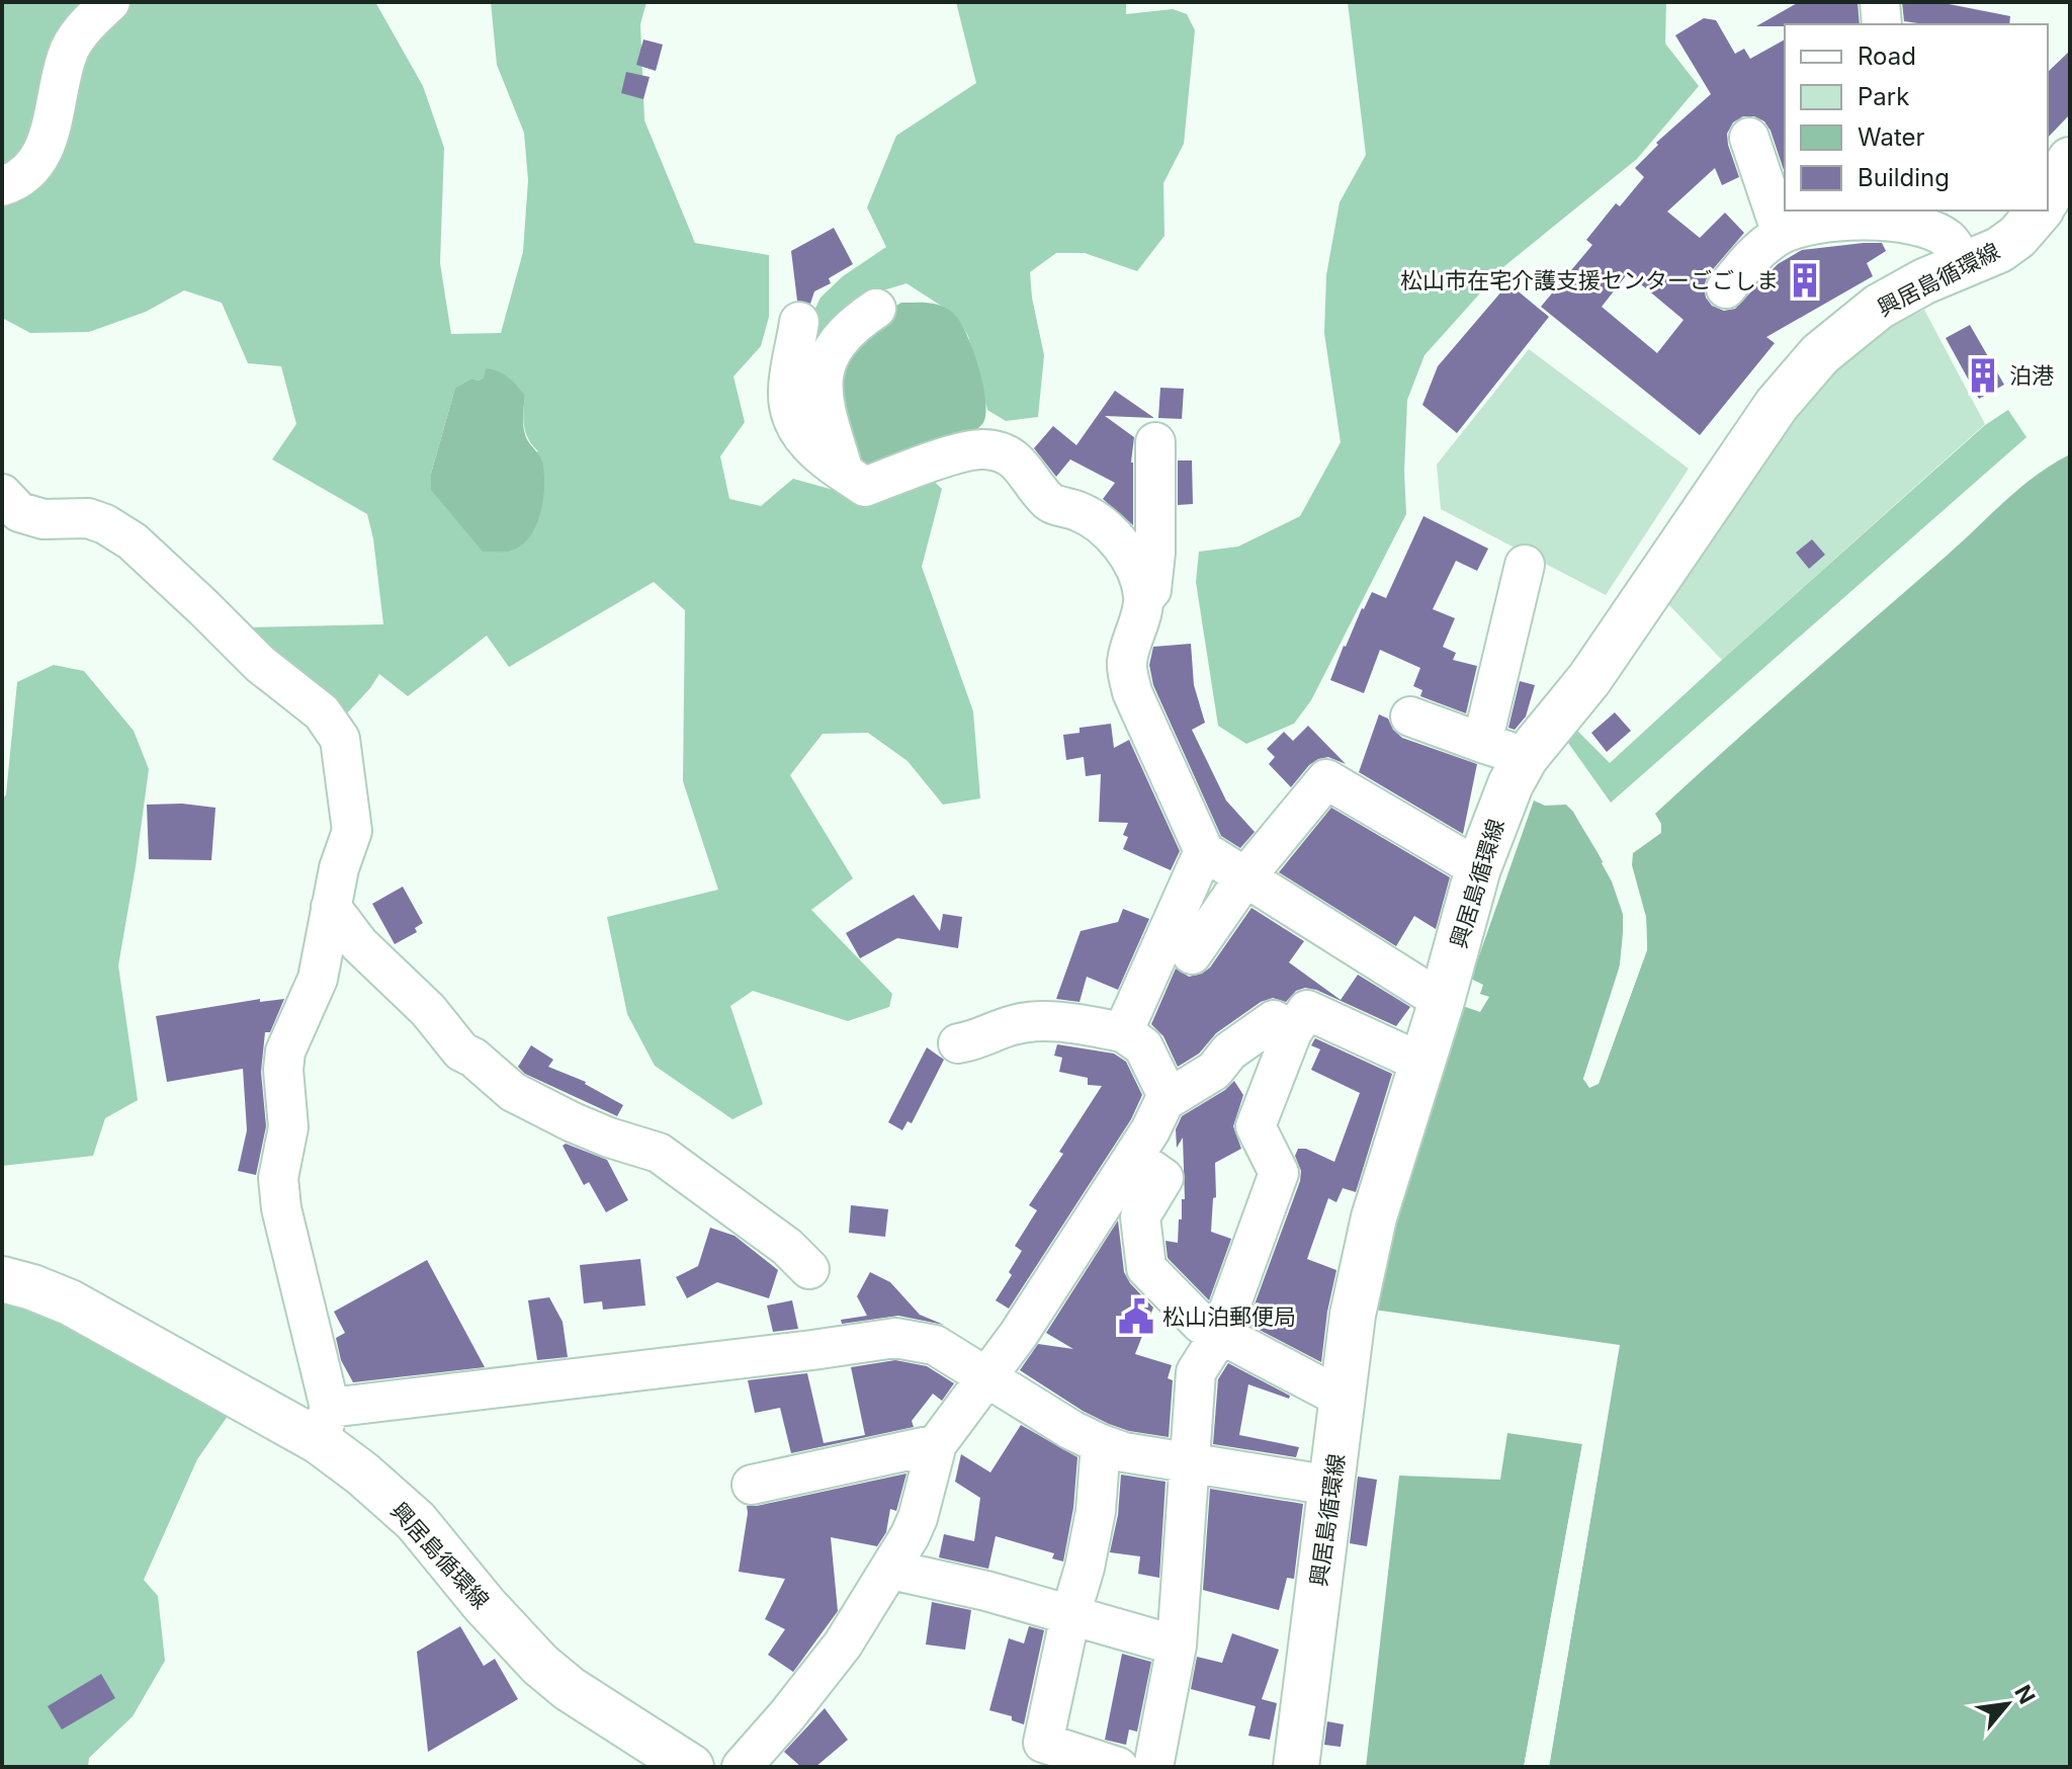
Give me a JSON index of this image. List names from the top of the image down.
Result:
{
  "streets": {
    "main road": ["興居島循環線"]
  },
  "places": {
    "building": ["松山市在宅介護支援センターごごしま", "泊港"],
    "public building": ["松山泊郵便局"]
  },
  "legend": [
    "Road",
    "Park",
    "Water",
    "Building"
  ],
  "north": "top right"
}
